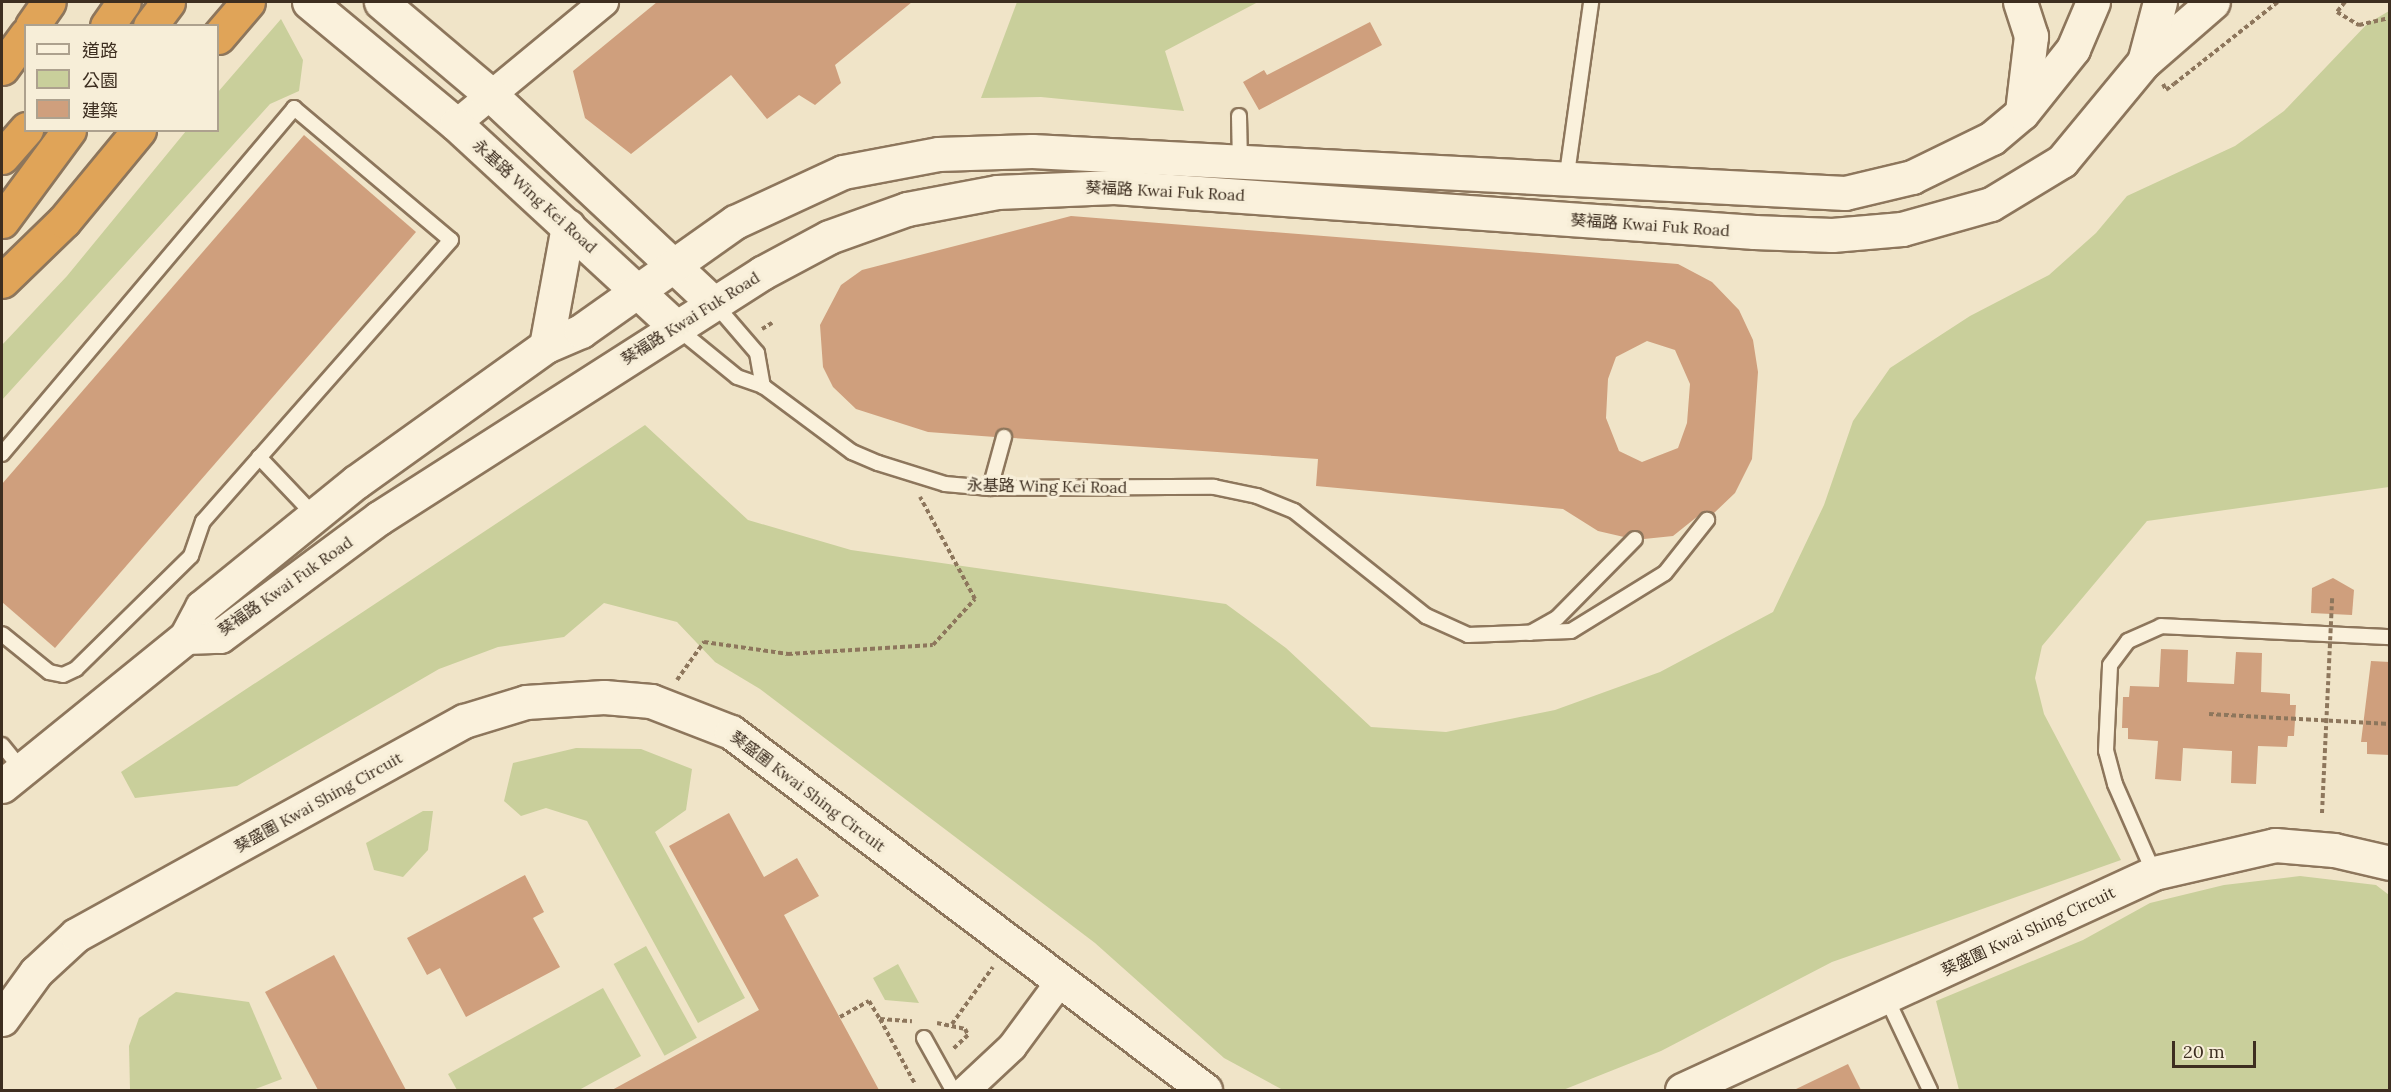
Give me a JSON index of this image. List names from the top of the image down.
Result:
{
  "streets": {
    "main road": ["葵福路 Kwai Fuk Road", "永基路 Wing Kei Road", "葵盛圍 Kwai Shing Circuit"]
  },
  "crossings": [
    ["葵福路 Kwai Fuk Road", "永基路 Wing Kei Road"]
  ],
  "legend": ["道路", "公園", "建築"],
  "scale_bar": "20 m"
}
